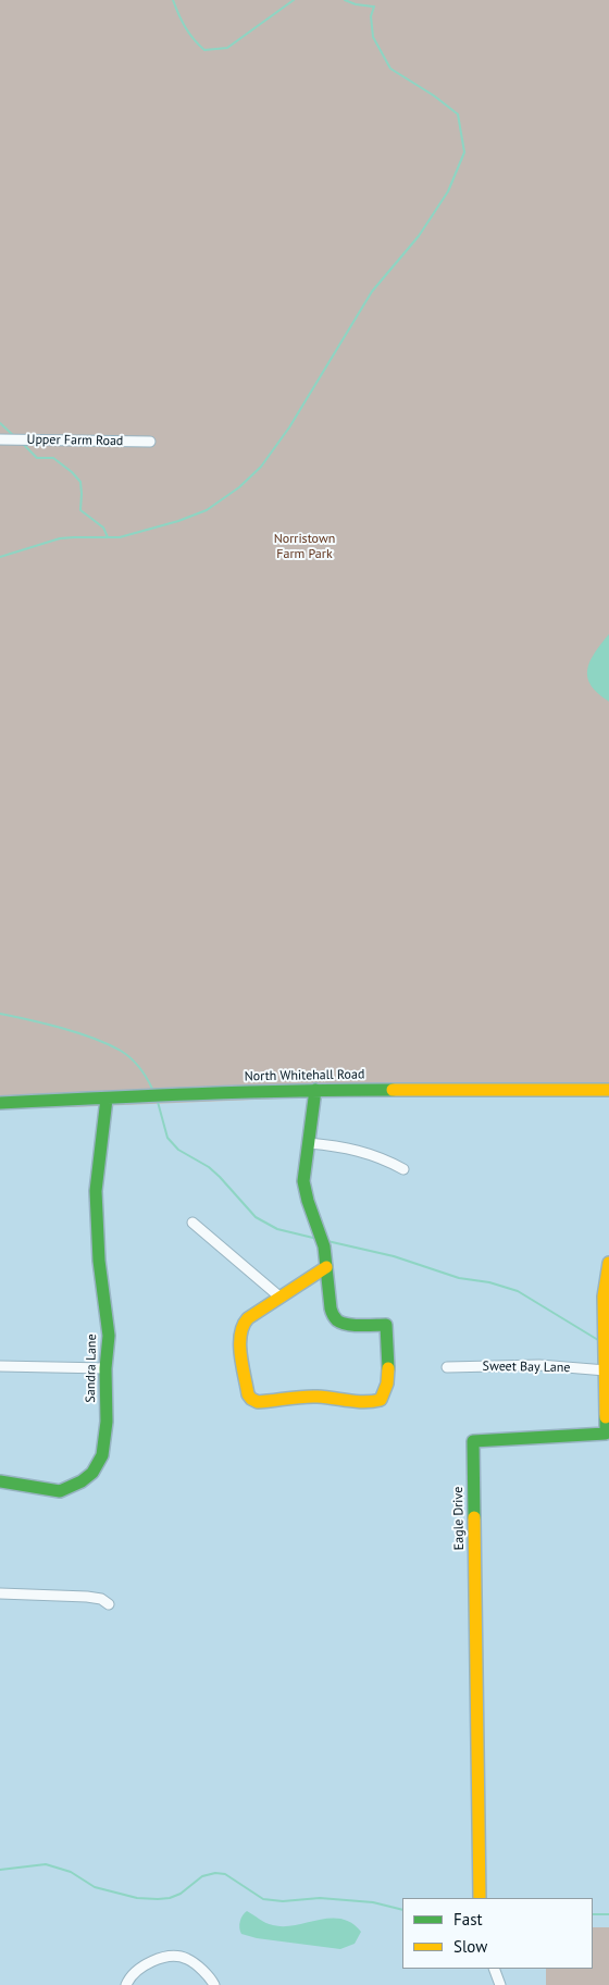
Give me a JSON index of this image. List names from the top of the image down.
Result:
{
  "streets": {
    "street": [
      "Upper Farm Road",
      "North Whitehall Road",
      "Sweet Bay Lane",
      "Sandra Lane",
      "Eagle Drive"
    ]
  },
  "crossings": [
    ["North Whitehall Road", "Sandra Lane"],
    ["Sweet Bay Lane", "Eagle Drive"]
  ],
  "parks": ["Norristown Farm Park"],
  "legend": ["Fast", "Slow"]
}
